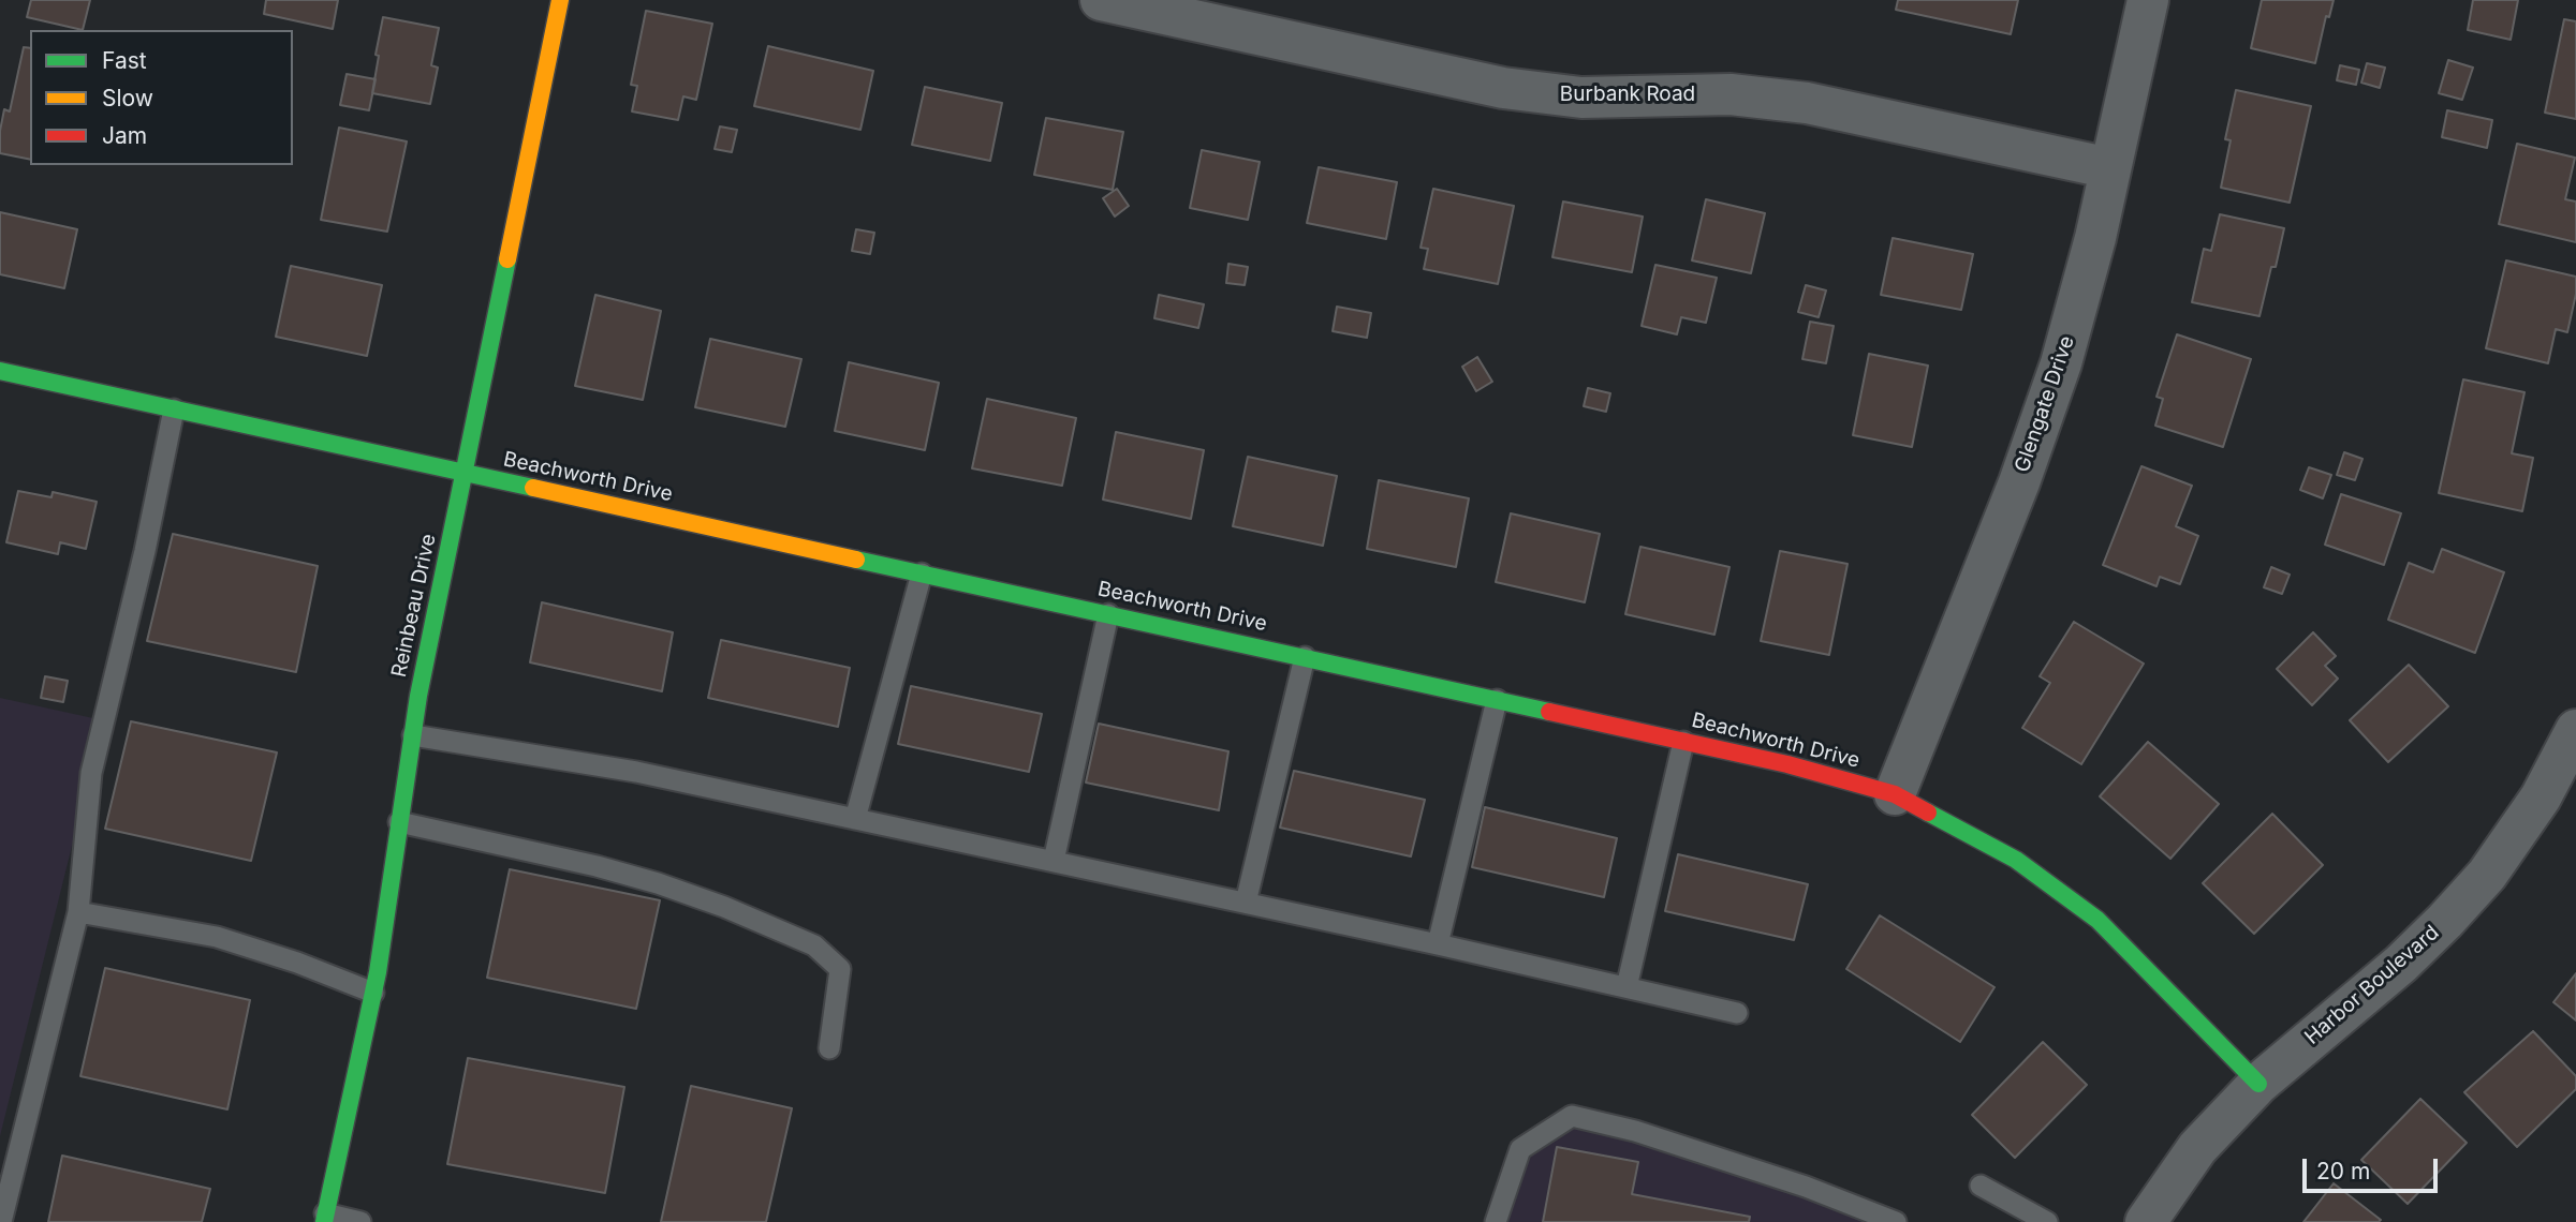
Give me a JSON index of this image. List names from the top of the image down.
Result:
{
  "streets": {
    "street": [
      "Burbank Road",
      "Glengate Drive",
      "Beachworth Drive",
      "Reinbeau Drive",
      "Harbor Boulevard"
    ]
  },
  "crossings": [
    ["Burbank Road", "Glengate Drive"],
    ["Glengate Drive", "Beachworth Drive"],
    ["Beachworth Drive", "Reinbeau Drive"],
    ["Beachworth Drive", "Harbor Boulevard"]
  ],
  "legend": ["Fast", "Slow", "Jam"],
  "scale_bar": "20 m"
}
